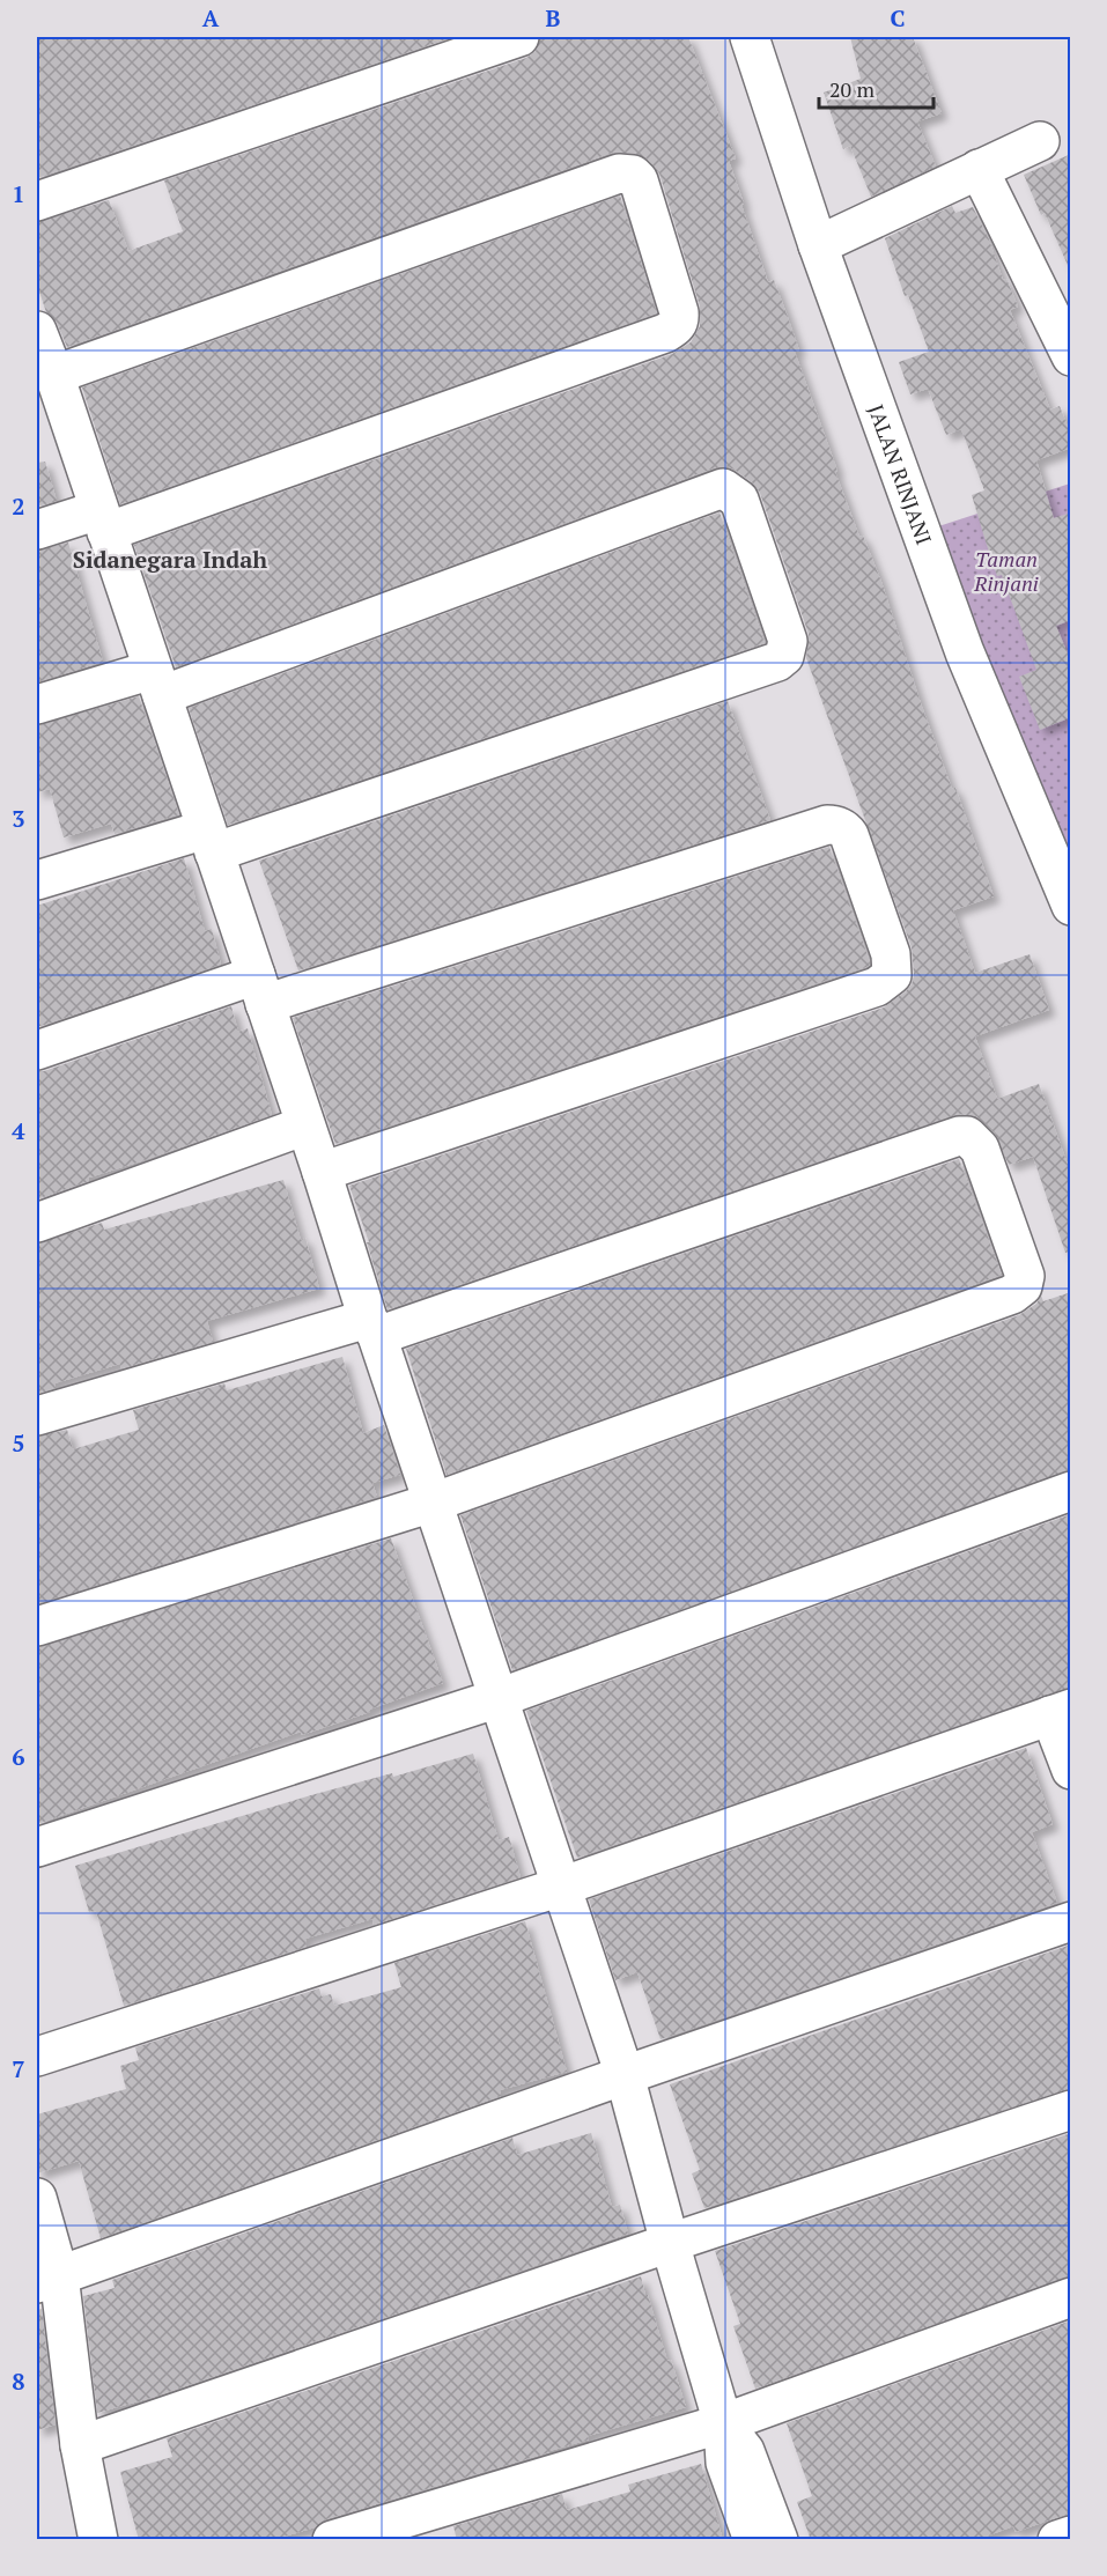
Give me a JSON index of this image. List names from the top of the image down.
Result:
{
  "streets": {
    "street": ["JALAN RINJANI"]
  },
  "districts": ["Sidanegara Indah"],
  "parks": ["Taman Rinjani"],
  "scale_bar": "20 m",
  "grid": {
    "columns": ["A", "B", "C"],
    "rows": [
      "1",
      "2",
      "3",
      "4",
      "5",
      "6",
      "7",
      "8"
    ]
  }
}
